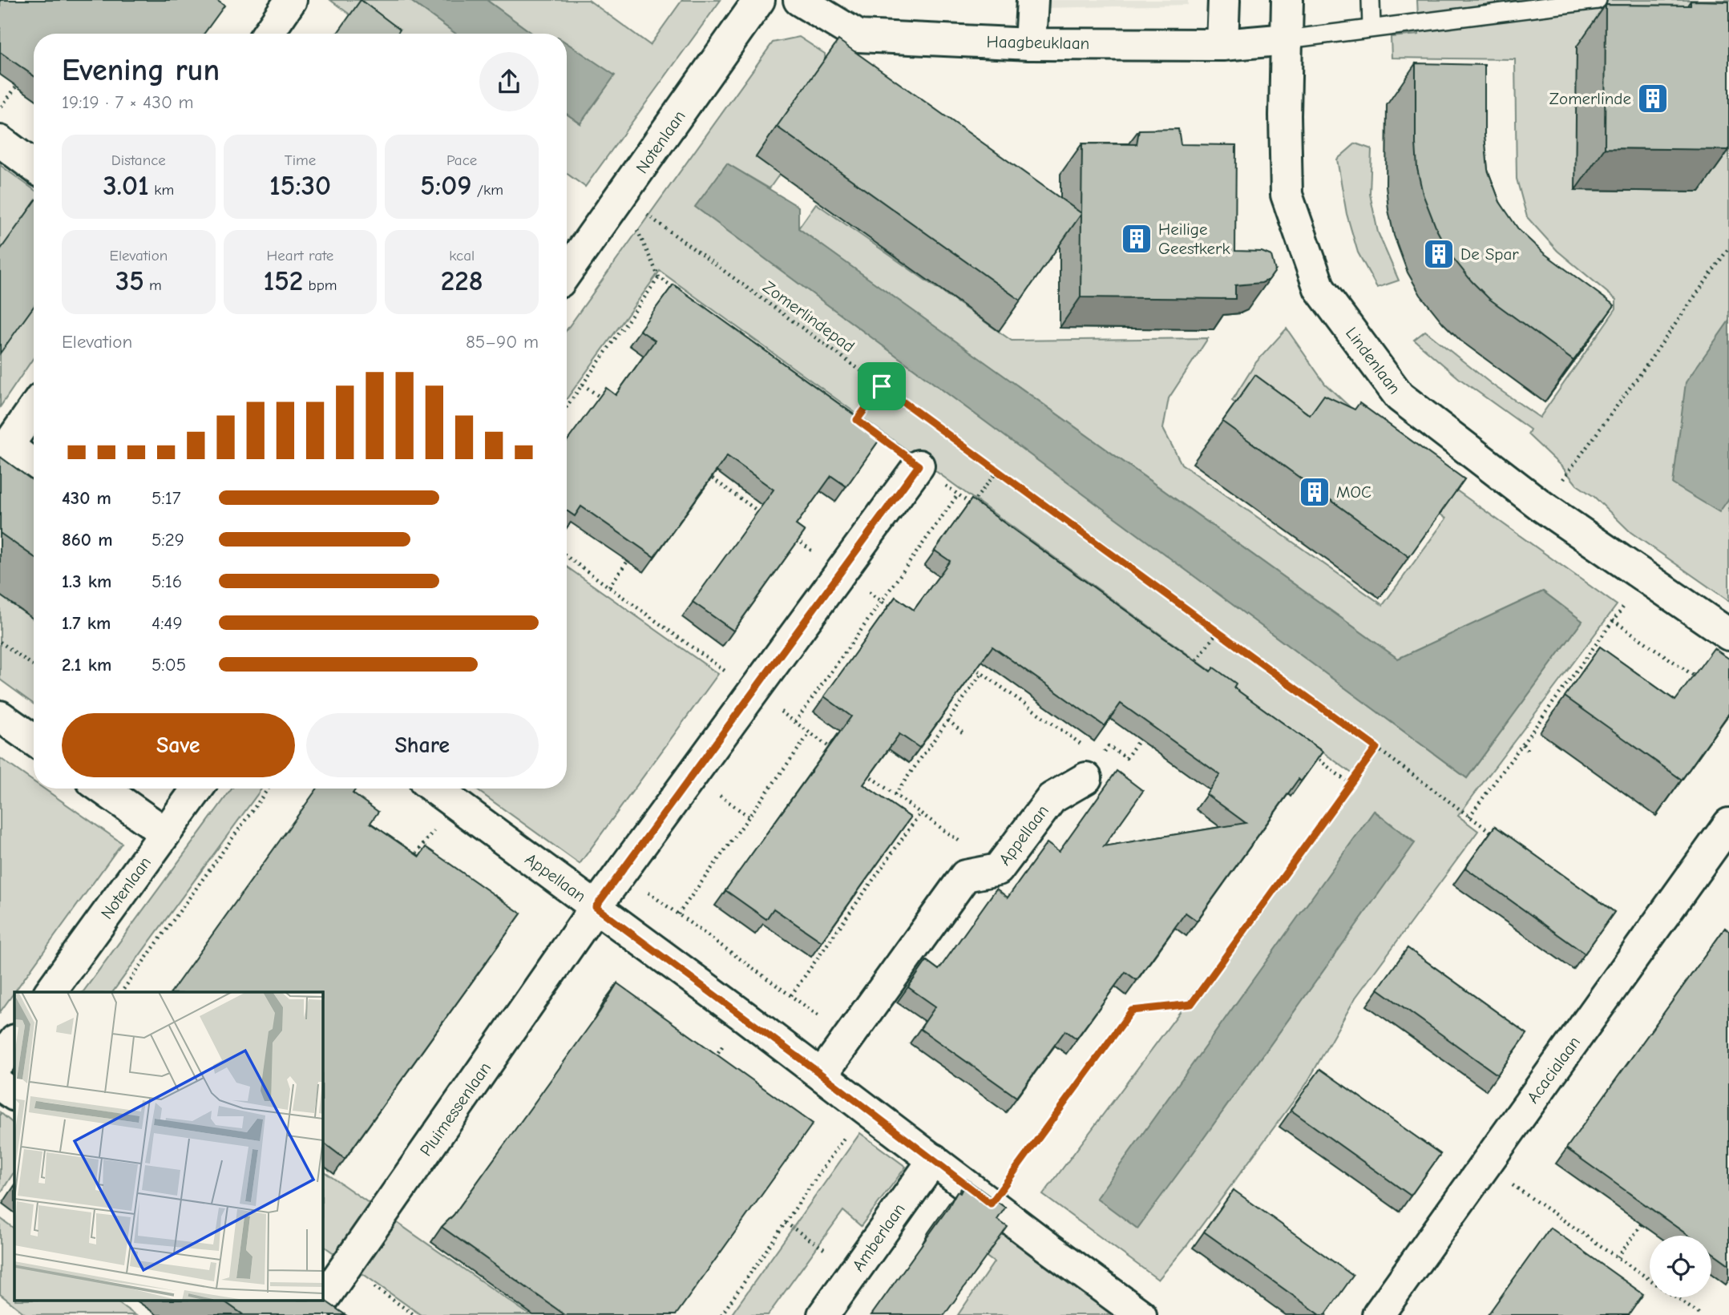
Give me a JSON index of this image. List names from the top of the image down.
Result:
{
  "streets": {
    "street": [
      "Haagbeuklaan",
      "Notenlaan",
      "Lindenlaan",
      "Appellaan",
      "Acacialaan",
      "Pluimessenlaan",
      "Amberlaan"
    ],
    "path": ["Zomerlindepad"]
  },
  "crossings": [
    ["Haagbeuklaan", "Lindenlaan"],
    ["Notenlaan", "Zomerlindepad"],
    ["Appellaan", "Pluimessenlaan"],
    ["Appellaan", "Amberlaan"]
  ],
  "places": {
    "building": [
      "Zomerlinde",
      "Heilige Geestkerk",
      "De Spar",
      "MOC"
    ]
  },
  "page": {
    "heading": ["Evening run", "19:19 · 7 × 430 m"],
    "stats": [
      ["Distance", "3.01 km"],
      ["Time", "15:30"],
      ["Pace", "5:09 /km"],
      ["Elevation", "35 m"],
      ["Heart rate", "152 bpm"],
      ["kcal", "228"]
    ],
    "chart": ["Elevation", "85–90 m"],
    "list": [
      {
        "name": "430 m",
        "note": "5:17"
      },
      {
        "name": "860 m",
        "note": "5:29"
      },
      {
        "name": "1.3 km",
        "note": "5:16"
      },
      {
        "name": "1.7 km",
        "note": "4:49"
      },
      {
        "name": "2.1 km",
        "note": "5:05"
      }
    ],
    "buttons": ["Save", "Share"]
  }
}
